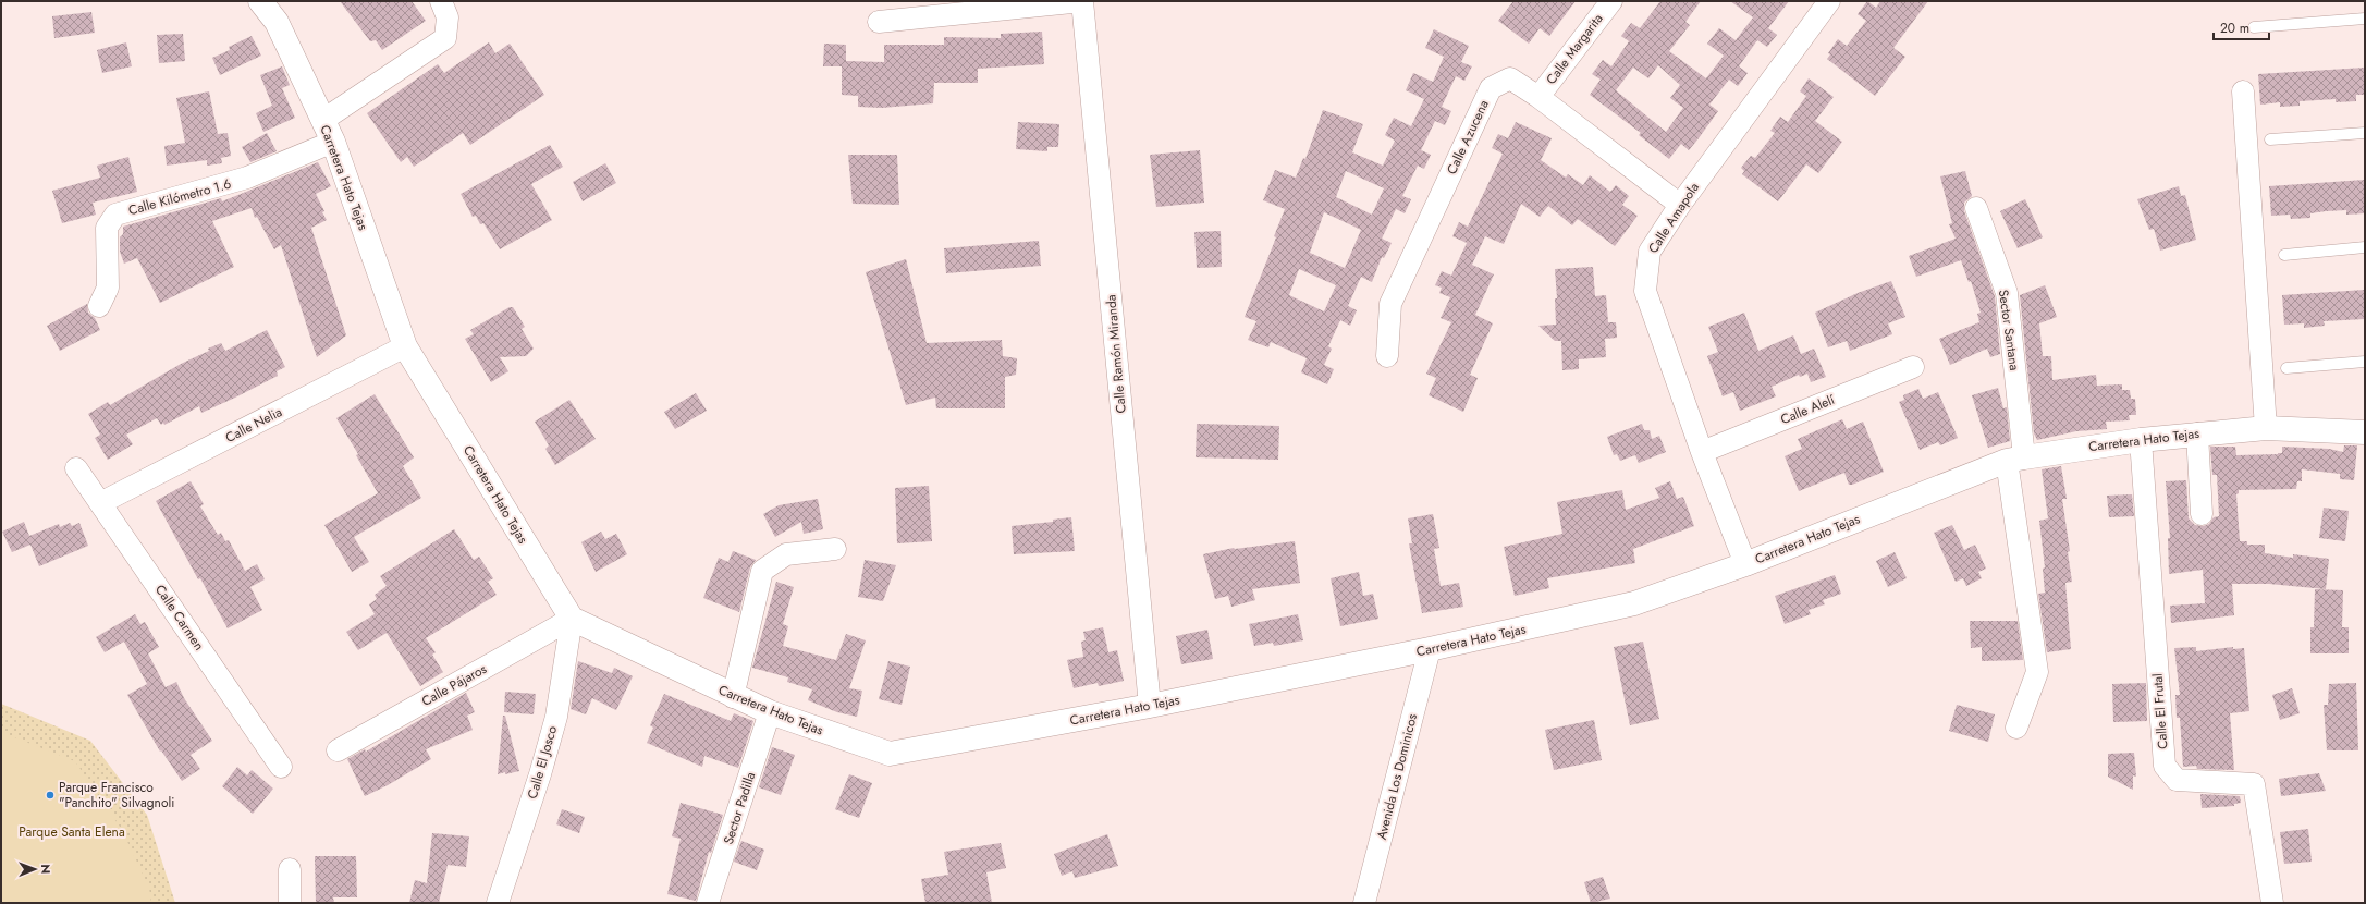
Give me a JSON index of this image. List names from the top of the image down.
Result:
{
  "streets": {
    "street": [
      "Calle Margarita",
      "Calle Azucena",
      "Carretera Hato Tejas",
      "Calle Kilómetro 1.6",
      "Calle Amapola",
      "Sector Santana",
      "Calle Ramón Miranda",
      "Calle Alelí",
      "Calle Nelia",
      "Calle Carmen",
      "Calle Pájaros",
      "Calle El Frutal",
      "Calle El Josco",
      "Avenida Los Dominicos",
      "Sector Padilla"
    ]
  },
  "crossings": [
    ["Calle Margarita", "Calle Azucena"],
    ["Calle Azucena", "Calle Amapola"],
    ["Carretera Hato Tejas", "Calle Kilómetro 1.6"],
    ["Carretera Hato Tejas", "Calle Amapola"],
    ["Carretera Hato Tejas", "Sector Santana"],
    ["Carretera Hato Tejas", "Calle Ramón Miranda"],
    ["Carretera Hato Tejas", "Calle Nelia"],
    ["Carretera Hato Tejas", "Calle Pájaros"],
    ["Carretera Hato Tejas", "Calle El Frutal"],
    ["Carretera Hato Tejas", "Calle El Josco"],
    ["Carretera Hato Tejas", "Avenida Los Dominicos"],
    ["Carretera Hato Tejas", "Sector Padilla"],
    ["Calle Amapola", "Calle Alelí"],
    ["Calle Nelia", "Calle Carmen"],
    ["Calle Pájaros", "Calle El Josco"]
  ],
  "parks": ["Parque Santa Elena"],
  "places": ["Parque Francisco \"Panchito\" Silvagnoli"],
  "scale_bar": "20 m",
  "north": "right"
}
